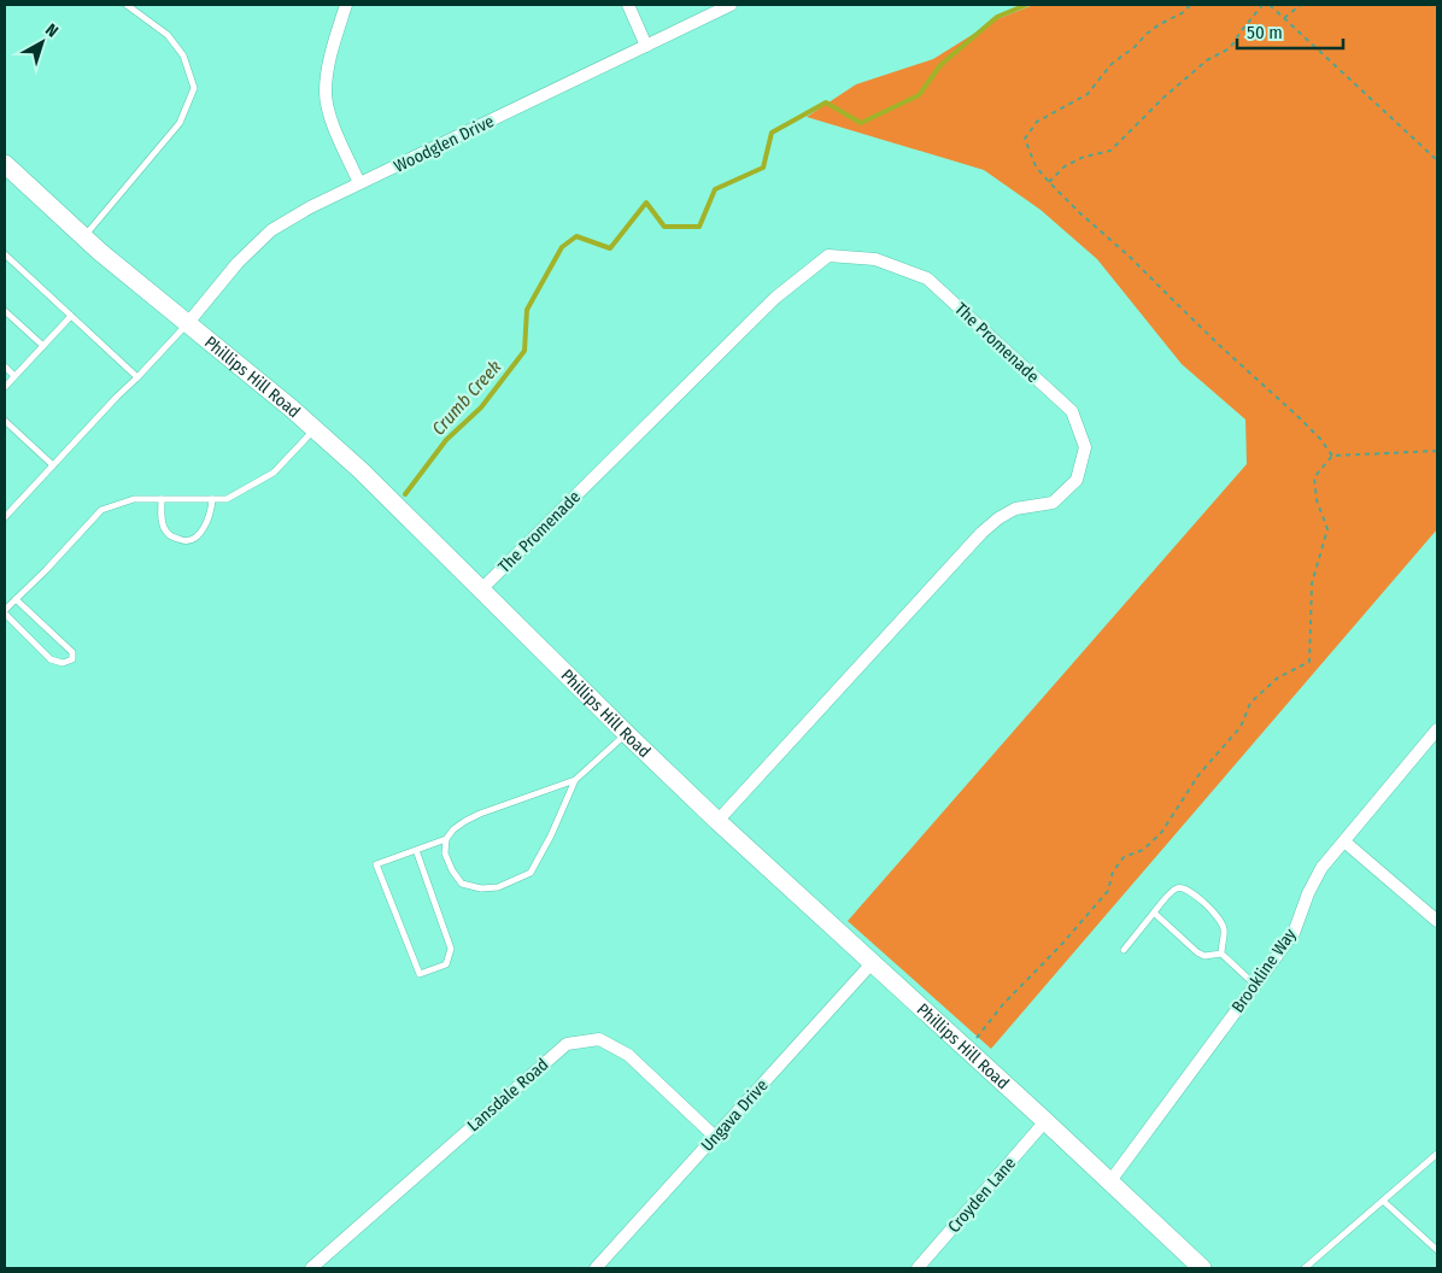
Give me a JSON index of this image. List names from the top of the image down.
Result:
{
  "streets": {
    "street": [
      "Woodglen Drive",
      "The Promenade",
      "Phillips Hill Road",
      "Brookline Way",
      "Lansdale Road",
      "Ungava Drive",
      "Croyden Lane"
    ]
  },
  "crossings": [
    ["Woodglen Drive", "Phillips Hill Road"],
    ["The Promenade", "Phillips Hill Road"],
    ["Phillips Hill Road", "Brookline Way"],
    ["Phillips Hill Road", "Ungava Drive"],
    ["Phillips Hill Road", "Croyden Lane"],
    ["Lansdale Road", "Ungava Drive"]
  ],
  "water": ["Crumb Creek"],
  "scale_bar": "50 m",
  "north": "top right"
}
